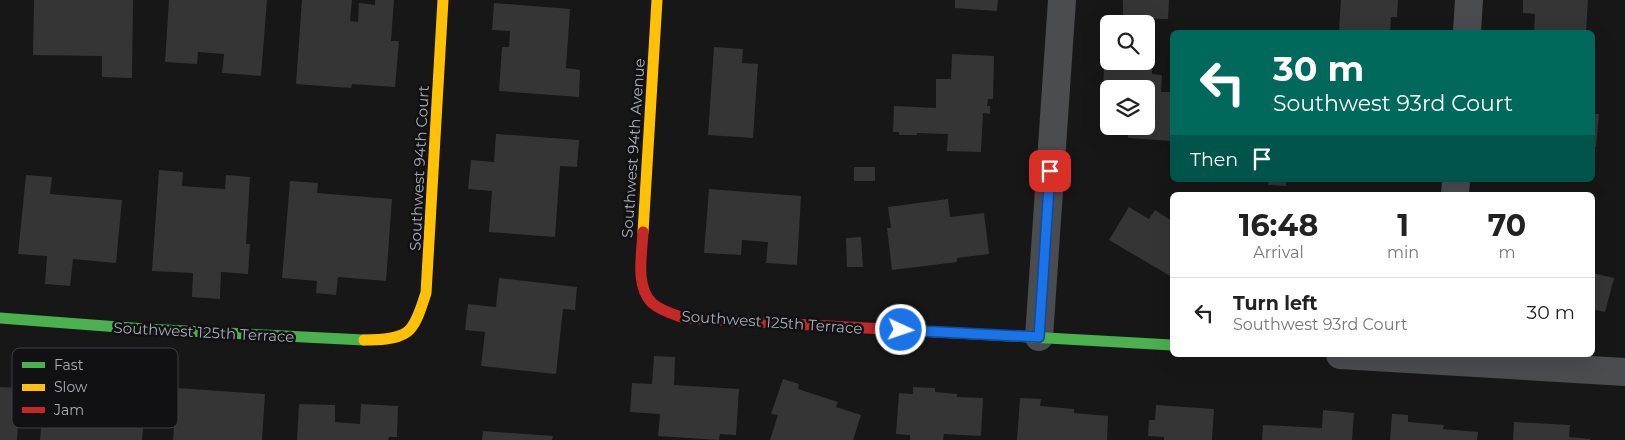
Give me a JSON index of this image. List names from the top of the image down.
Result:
{
  "streets": {
    "street": ["Southwest 94th Avenue", "Southwest 94th Court", "Southwest 125th Terrace"]
  },
  "crossings": [
    ["Southwest 94th Avenue", "Southwest 125th Terrace"],
    ["Southwest 94th Court", "Southwest 125th Terrace"]
  ],
  "legend": ["Fast", "Slow", "Jam"],
  "page": {
    "turn": ["30 m", "Southwest 93rd Court"],
    "then": "Then",
    "eta": [
      "16:48",
      "Arrival",
      "1",
      "min",
      "70",
      "m"
    ],
    "list": [
      {
        "name": "Turn left",
        "note": "Southwest 93rd Court",
        "value": "30 m"
      }
    ]
  }
}
